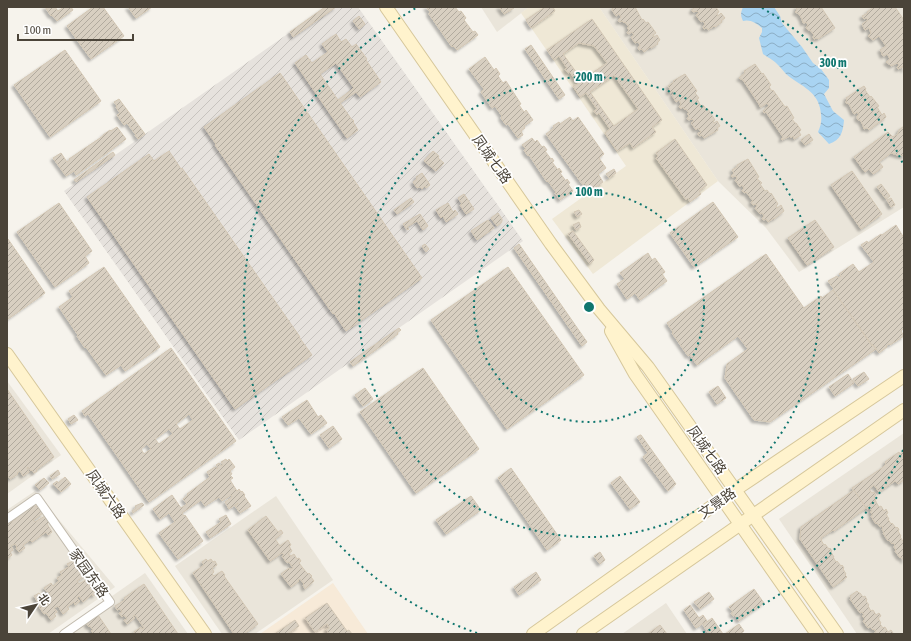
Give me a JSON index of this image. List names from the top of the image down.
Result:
{
  "streets": {
    "street": [
      "凤城七路",
      "凤城六路",
      "文景路",
      "家园东路"
    ]
  },
  "crossings": [
    ["凤城七路", "文景路"]
  ],
  "scale_bar": "100 m",
  "north": "top right",
  "rings": ["300 m", "200 m", "100 m"]
}
